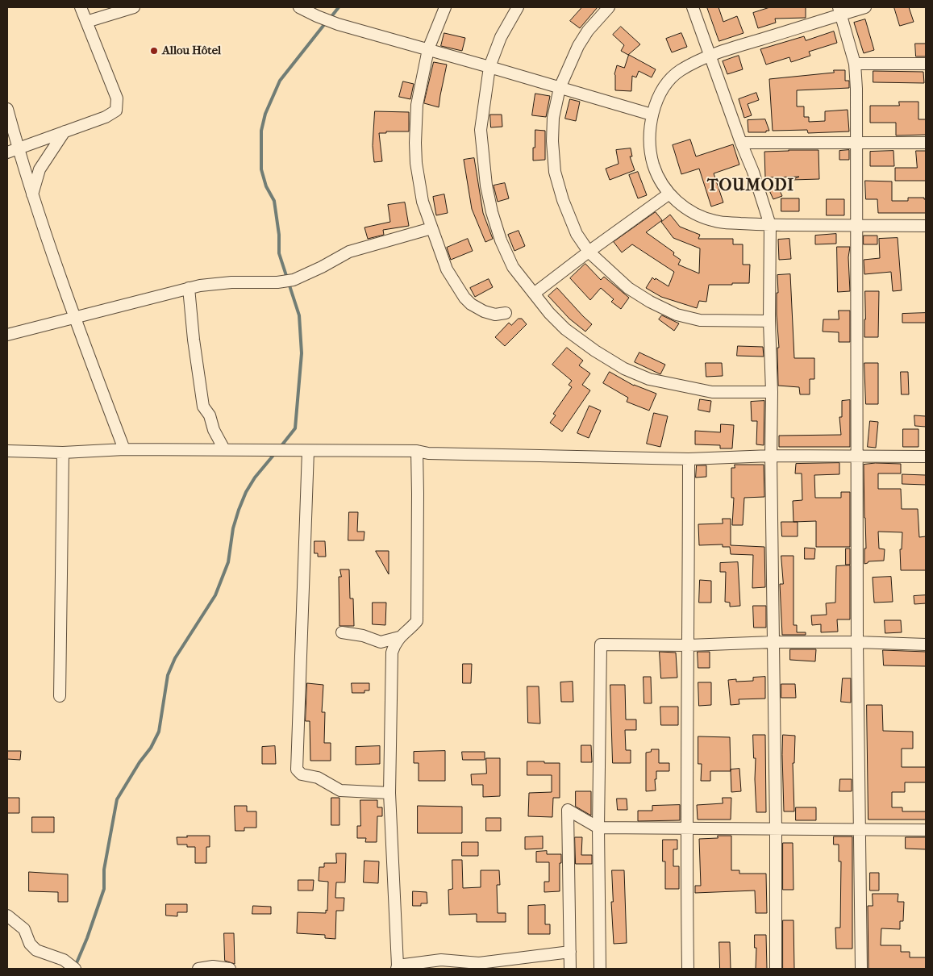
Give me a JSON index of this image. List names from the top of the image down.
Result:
{
  "districts": ["TOUMODI"],
  "places": ["Allou Hôtel"]
}
